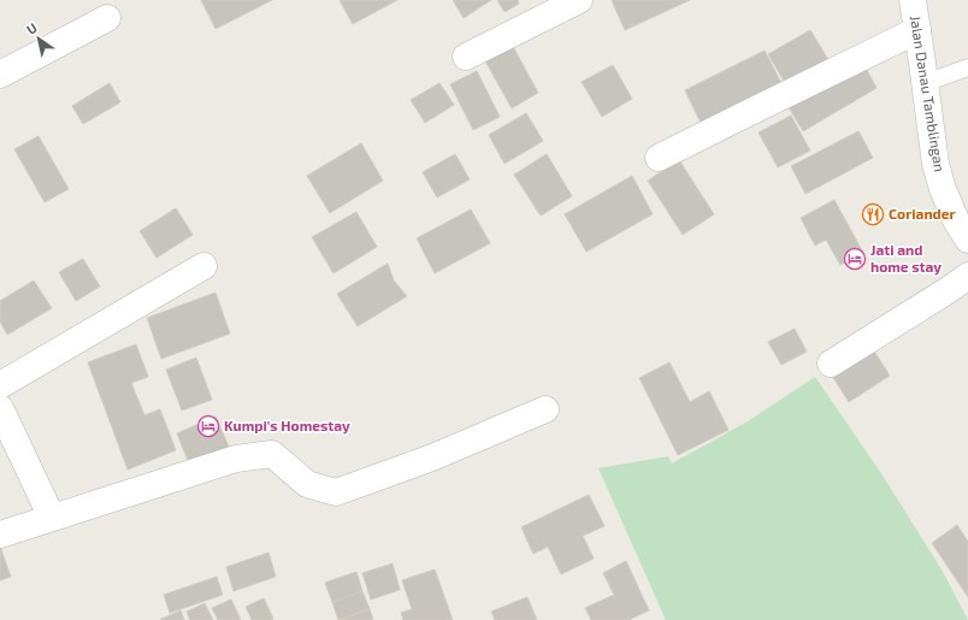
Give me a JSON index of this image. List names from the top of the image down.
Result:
{
  "streets": {
    "street": ["Jalan Danau Tamblingan"]
  },
  "places": {
    "restaurant": ["Coriander"],
    "hotel": ["Jati and home stay", "Kumpi's Homestay"]
  },
  "north": "top left"
}
